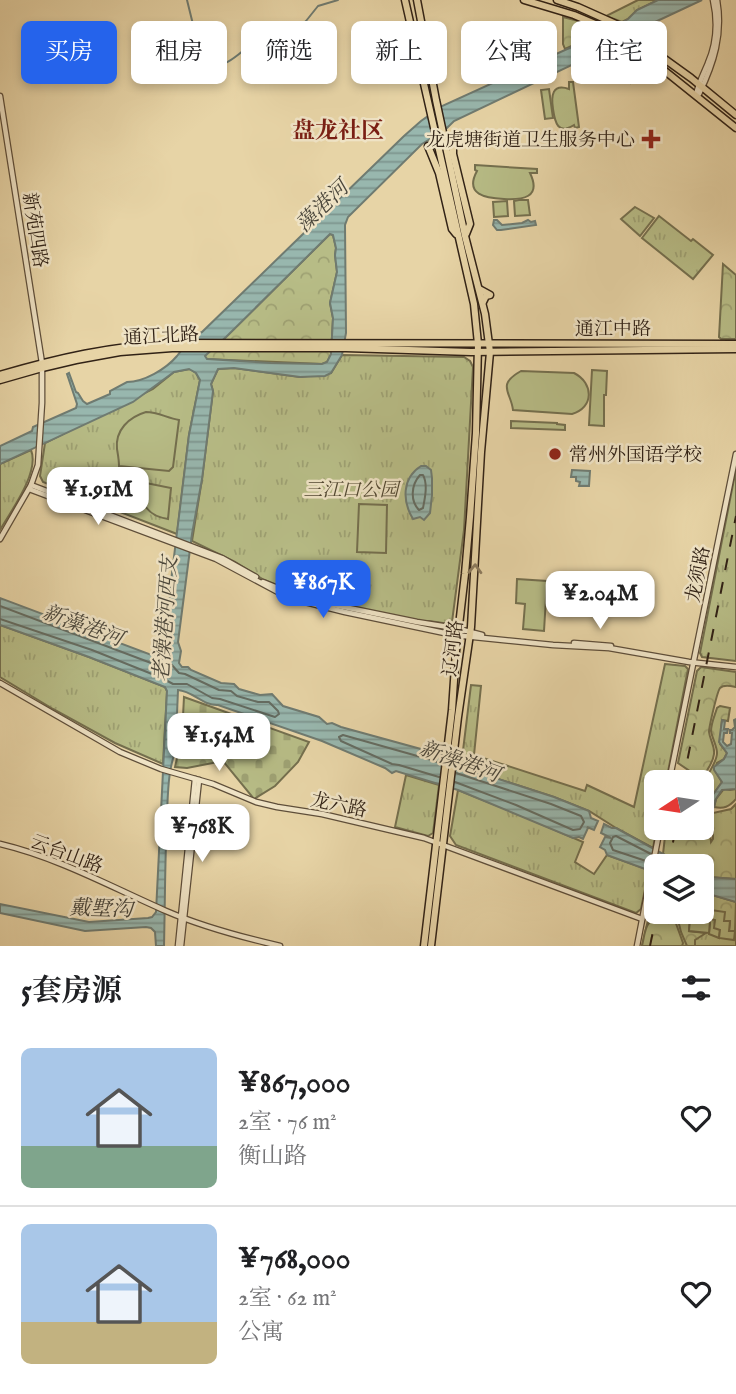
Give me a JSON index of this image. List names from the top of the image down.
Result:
{
  "streets": {
    "main road": ["通江中路", "通江北路", "辽河路"],
    "street": [
      "新苑四路",
      "龙须路",
      "龙六路",
      "云台山路"
    ]
  },
  "crossings": [
    ["新苑四路", "通江北路"],
    ["通江中路", "通江北路"],
    ["通江中路", "辽河路"],
    ["通江北路", "辽河路"],
    ["辽河路", "龙六路"]
  ],
  "districts": ["盘龙社区"],
  "water": [
    "藻港河",
    "老澡港河西支",
    "新藻港河",
    "新澡港河",
    "戴墅沟"
  ],
  "parks": ["三江口公园"],
  "places": {
    "health": ["龙虎塘街道卫生服务中心"],
    "other": ["常州外国语学校"]
  },
  "north": "left",
  "page": {
    "chip": [
      "买房",
      "租房",
      "筛选",
      "新上",
      "公寓",
      "住宅"
    ],
    "price": [
      "¥1.91M",
      "¥867K",
      "¥2.04M",
      "¥1.54M",
      "¥768K"
    ],
    "heading": "5套房源",
    "list": [
      {
        "name": "¥867,000",
        "note": "2室 · 76 m² · 衡山路"
      },
      {
        "name": "¥768,000",
        "note": "2室 · 62 m² · 公寓"
      }
    ]
  }
}
